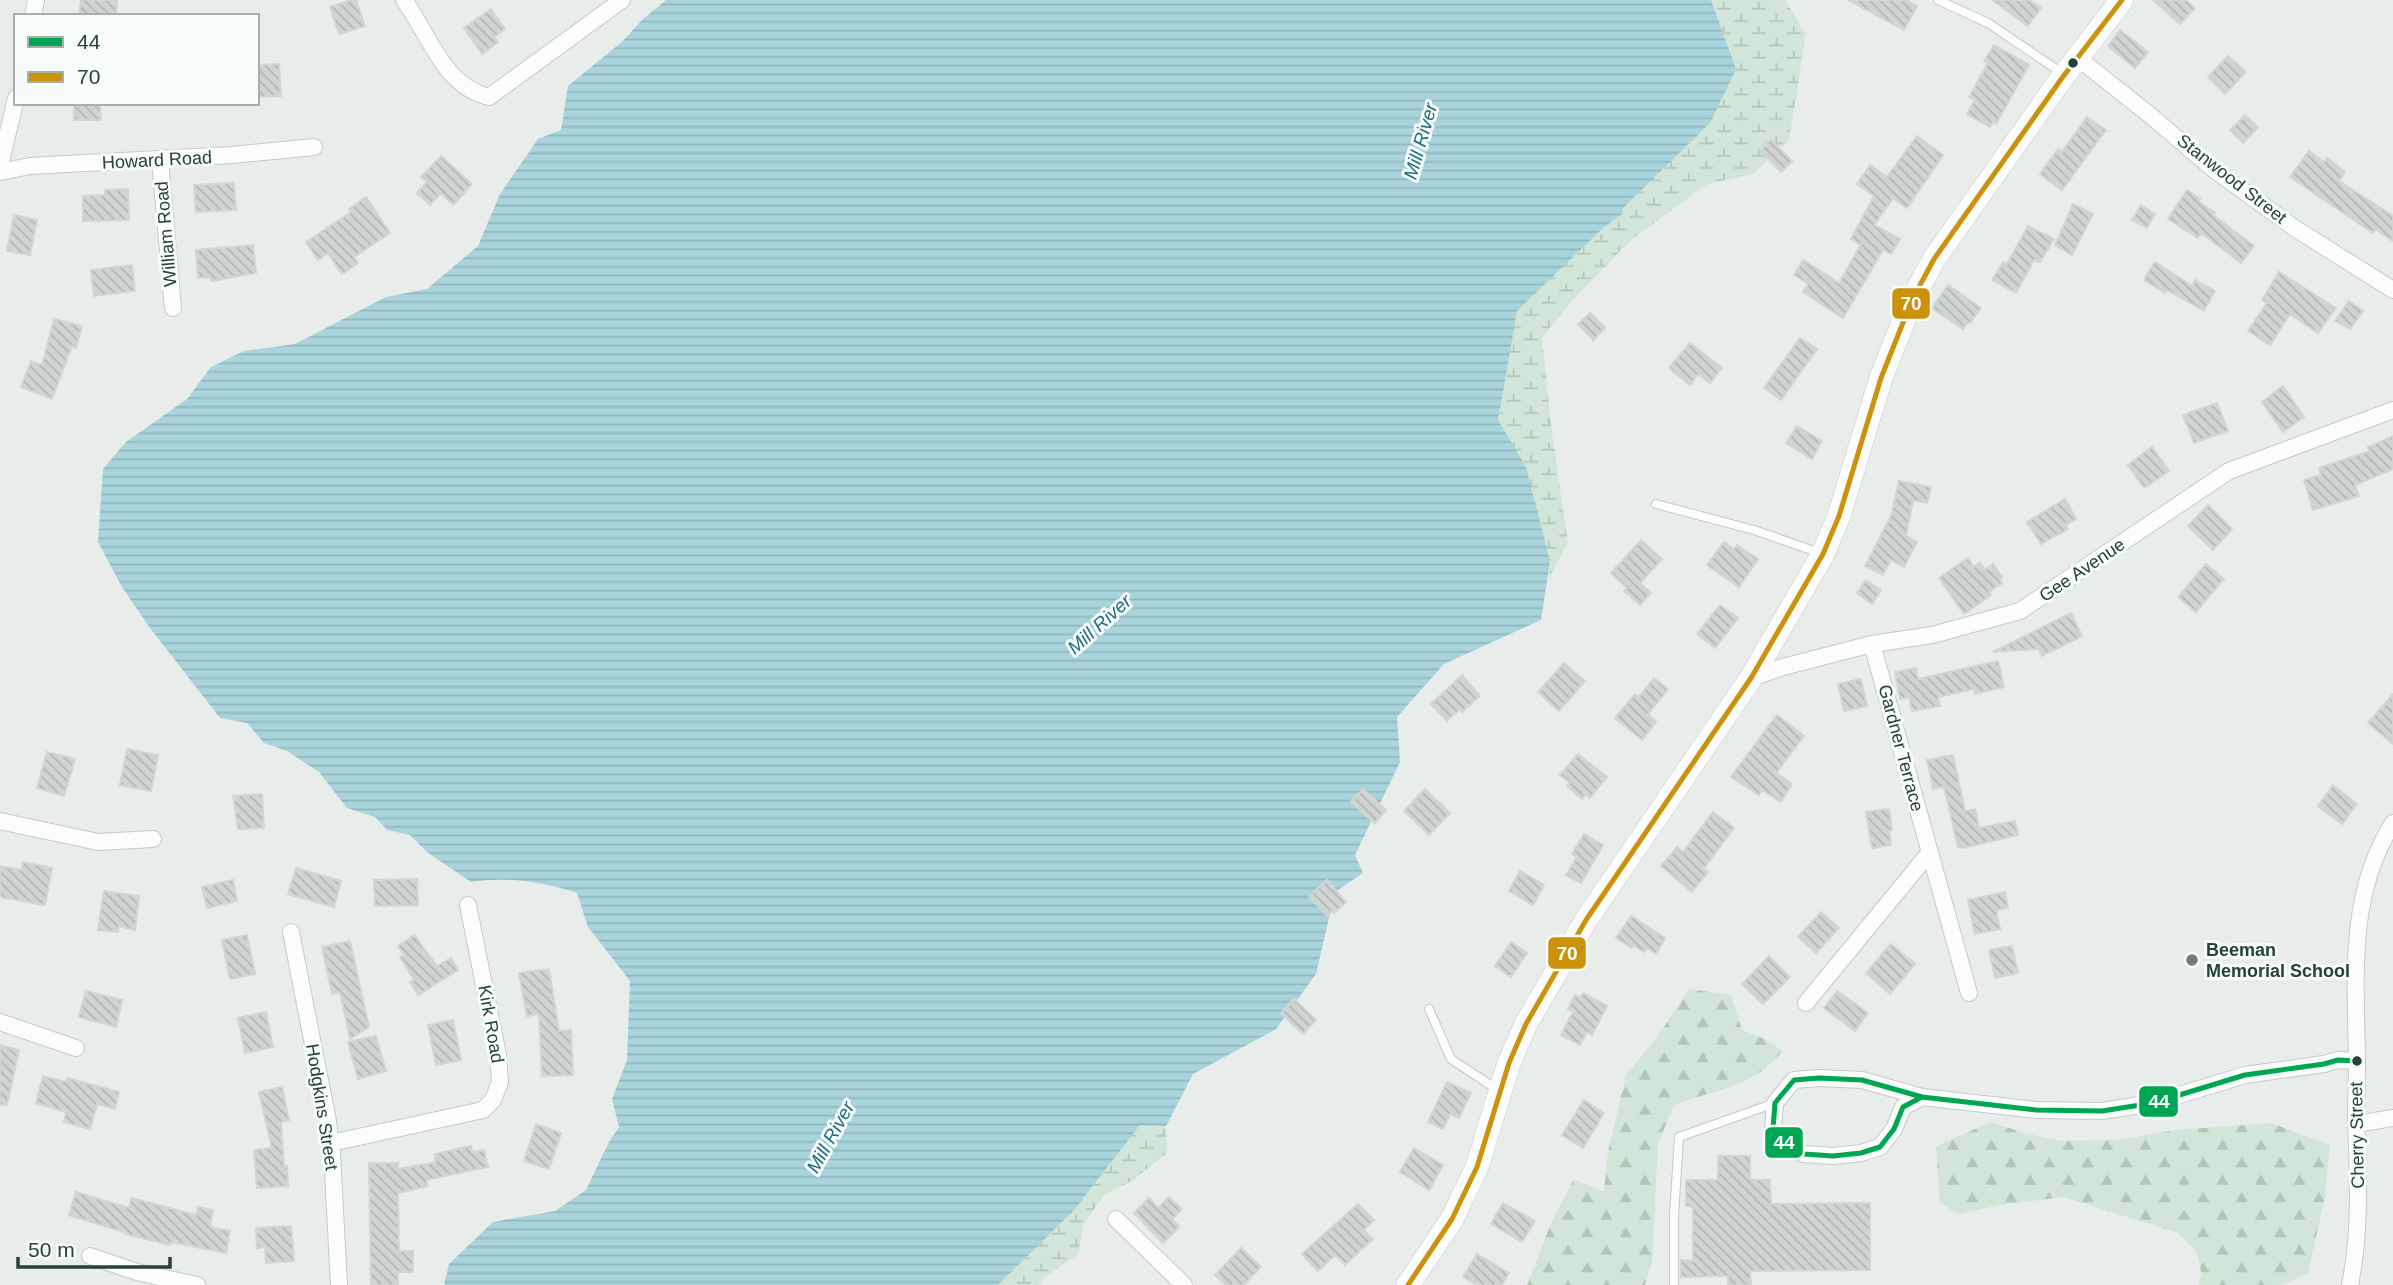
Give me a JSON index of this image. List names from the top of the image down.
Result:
{
  "streets": {
    "street": [
      "Howard Road",
      "Stanwood Street",
      "William Road",
      "Gee Avenue",
      "Gardner Terrace",
      "Kirk Road",
      "Hodgkins Street",
      "Cherry Street"
    ]
  },
  "crossings": [
    ["Howard Road", "William Road"],
    ["Gee Avenue", "Gardner Terrace"],
    ["Kirk Road", "Hodgkins Street"]
  ],
  "water": ["Mill River"],
  "places": ["Beeman Memorial School"],
  "lines": ["transit line 70", "transit line 44"],
  "legend": ["44", "70"],
  "scale_bar": "50 m"
}
